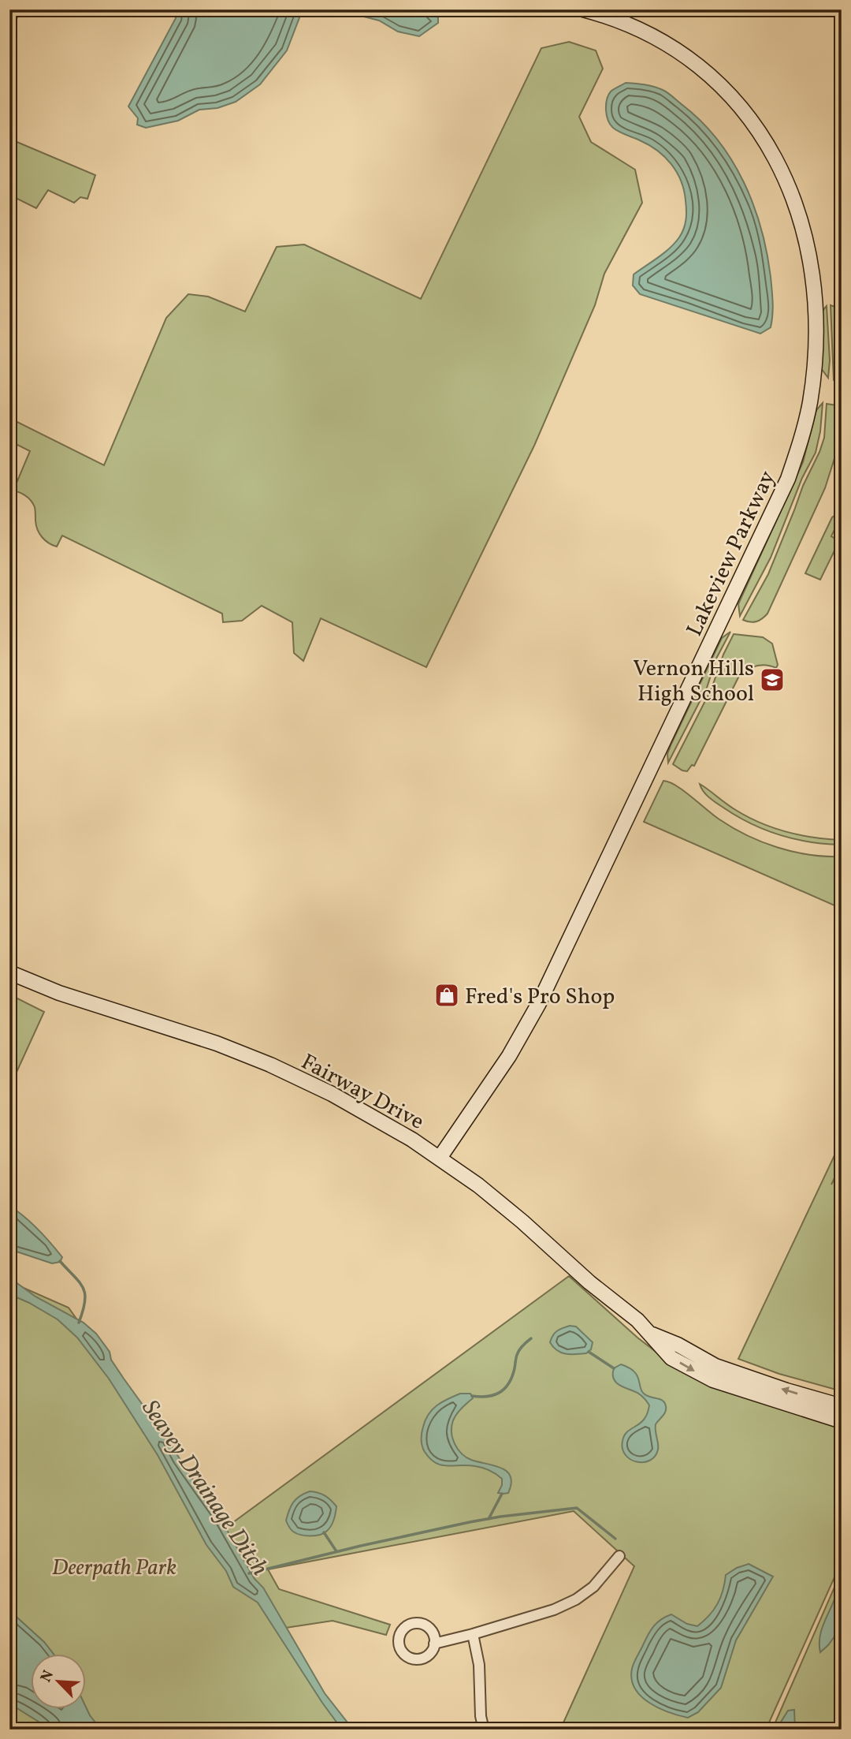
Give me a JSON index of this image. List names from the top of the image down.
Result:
{
  "streets": {
    "street": ["Lakeview Parkway", "Fairway Drive"]
  },
  "crossings": [
    ["Lakeview Parkway", "Fairway Drive"]
  ],
  "water": ["Seavey Drainage Ditch"],
  "parks": ["Deerpath Park"],
  "places": {
    "school or university": ["Vernon Hills High School"],
    "shop": ["Fred's Pro Shop"]
  },
  "north": "top left"
}
